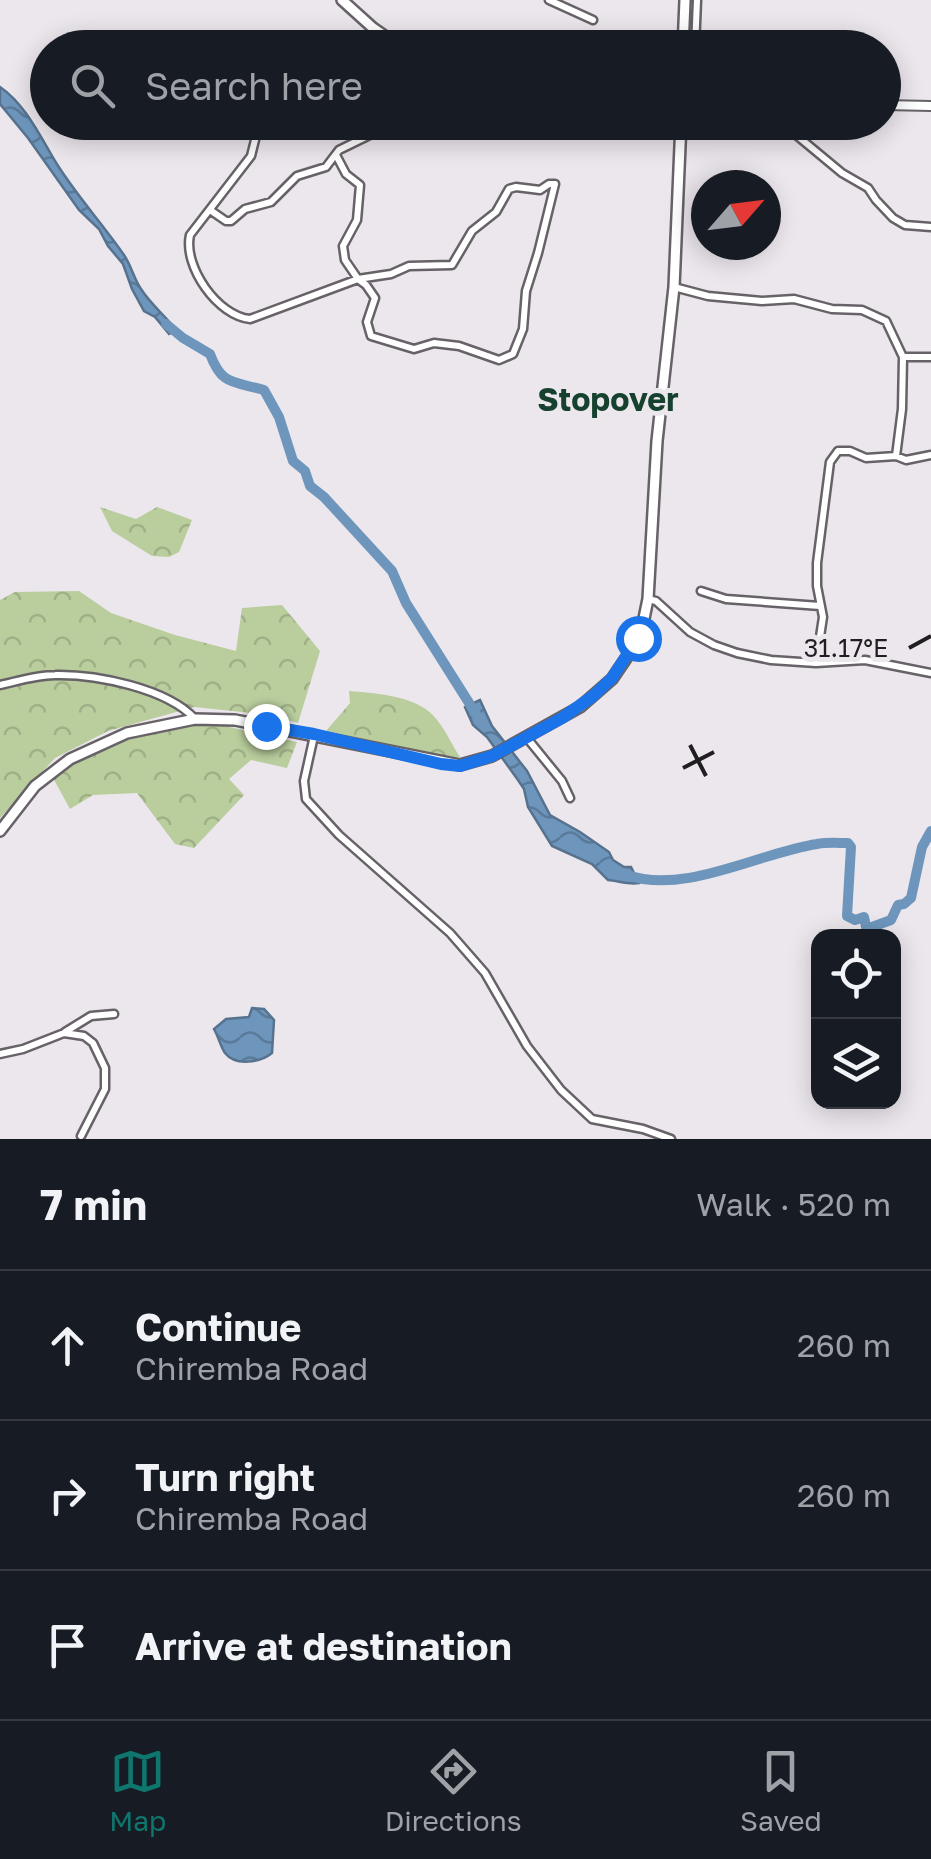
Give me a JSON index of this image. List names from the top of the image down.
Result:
{
  "districts": ["Stopover"],
  "north": "top right",
  "page": {
    "search": "Search here",
    "heading": ["7 min", "Walk · 520 m"],
    "list": [
      ["Continue", "Chiremba Road", "260 m"],
      ["Turn right", "Chiremba Road", "260 m"],
      "Arrive at destination"
    ],
    "nav": ["Map", "Directions", "Saved"]
  },
  "coordinates": ["31.17°E"]
}
